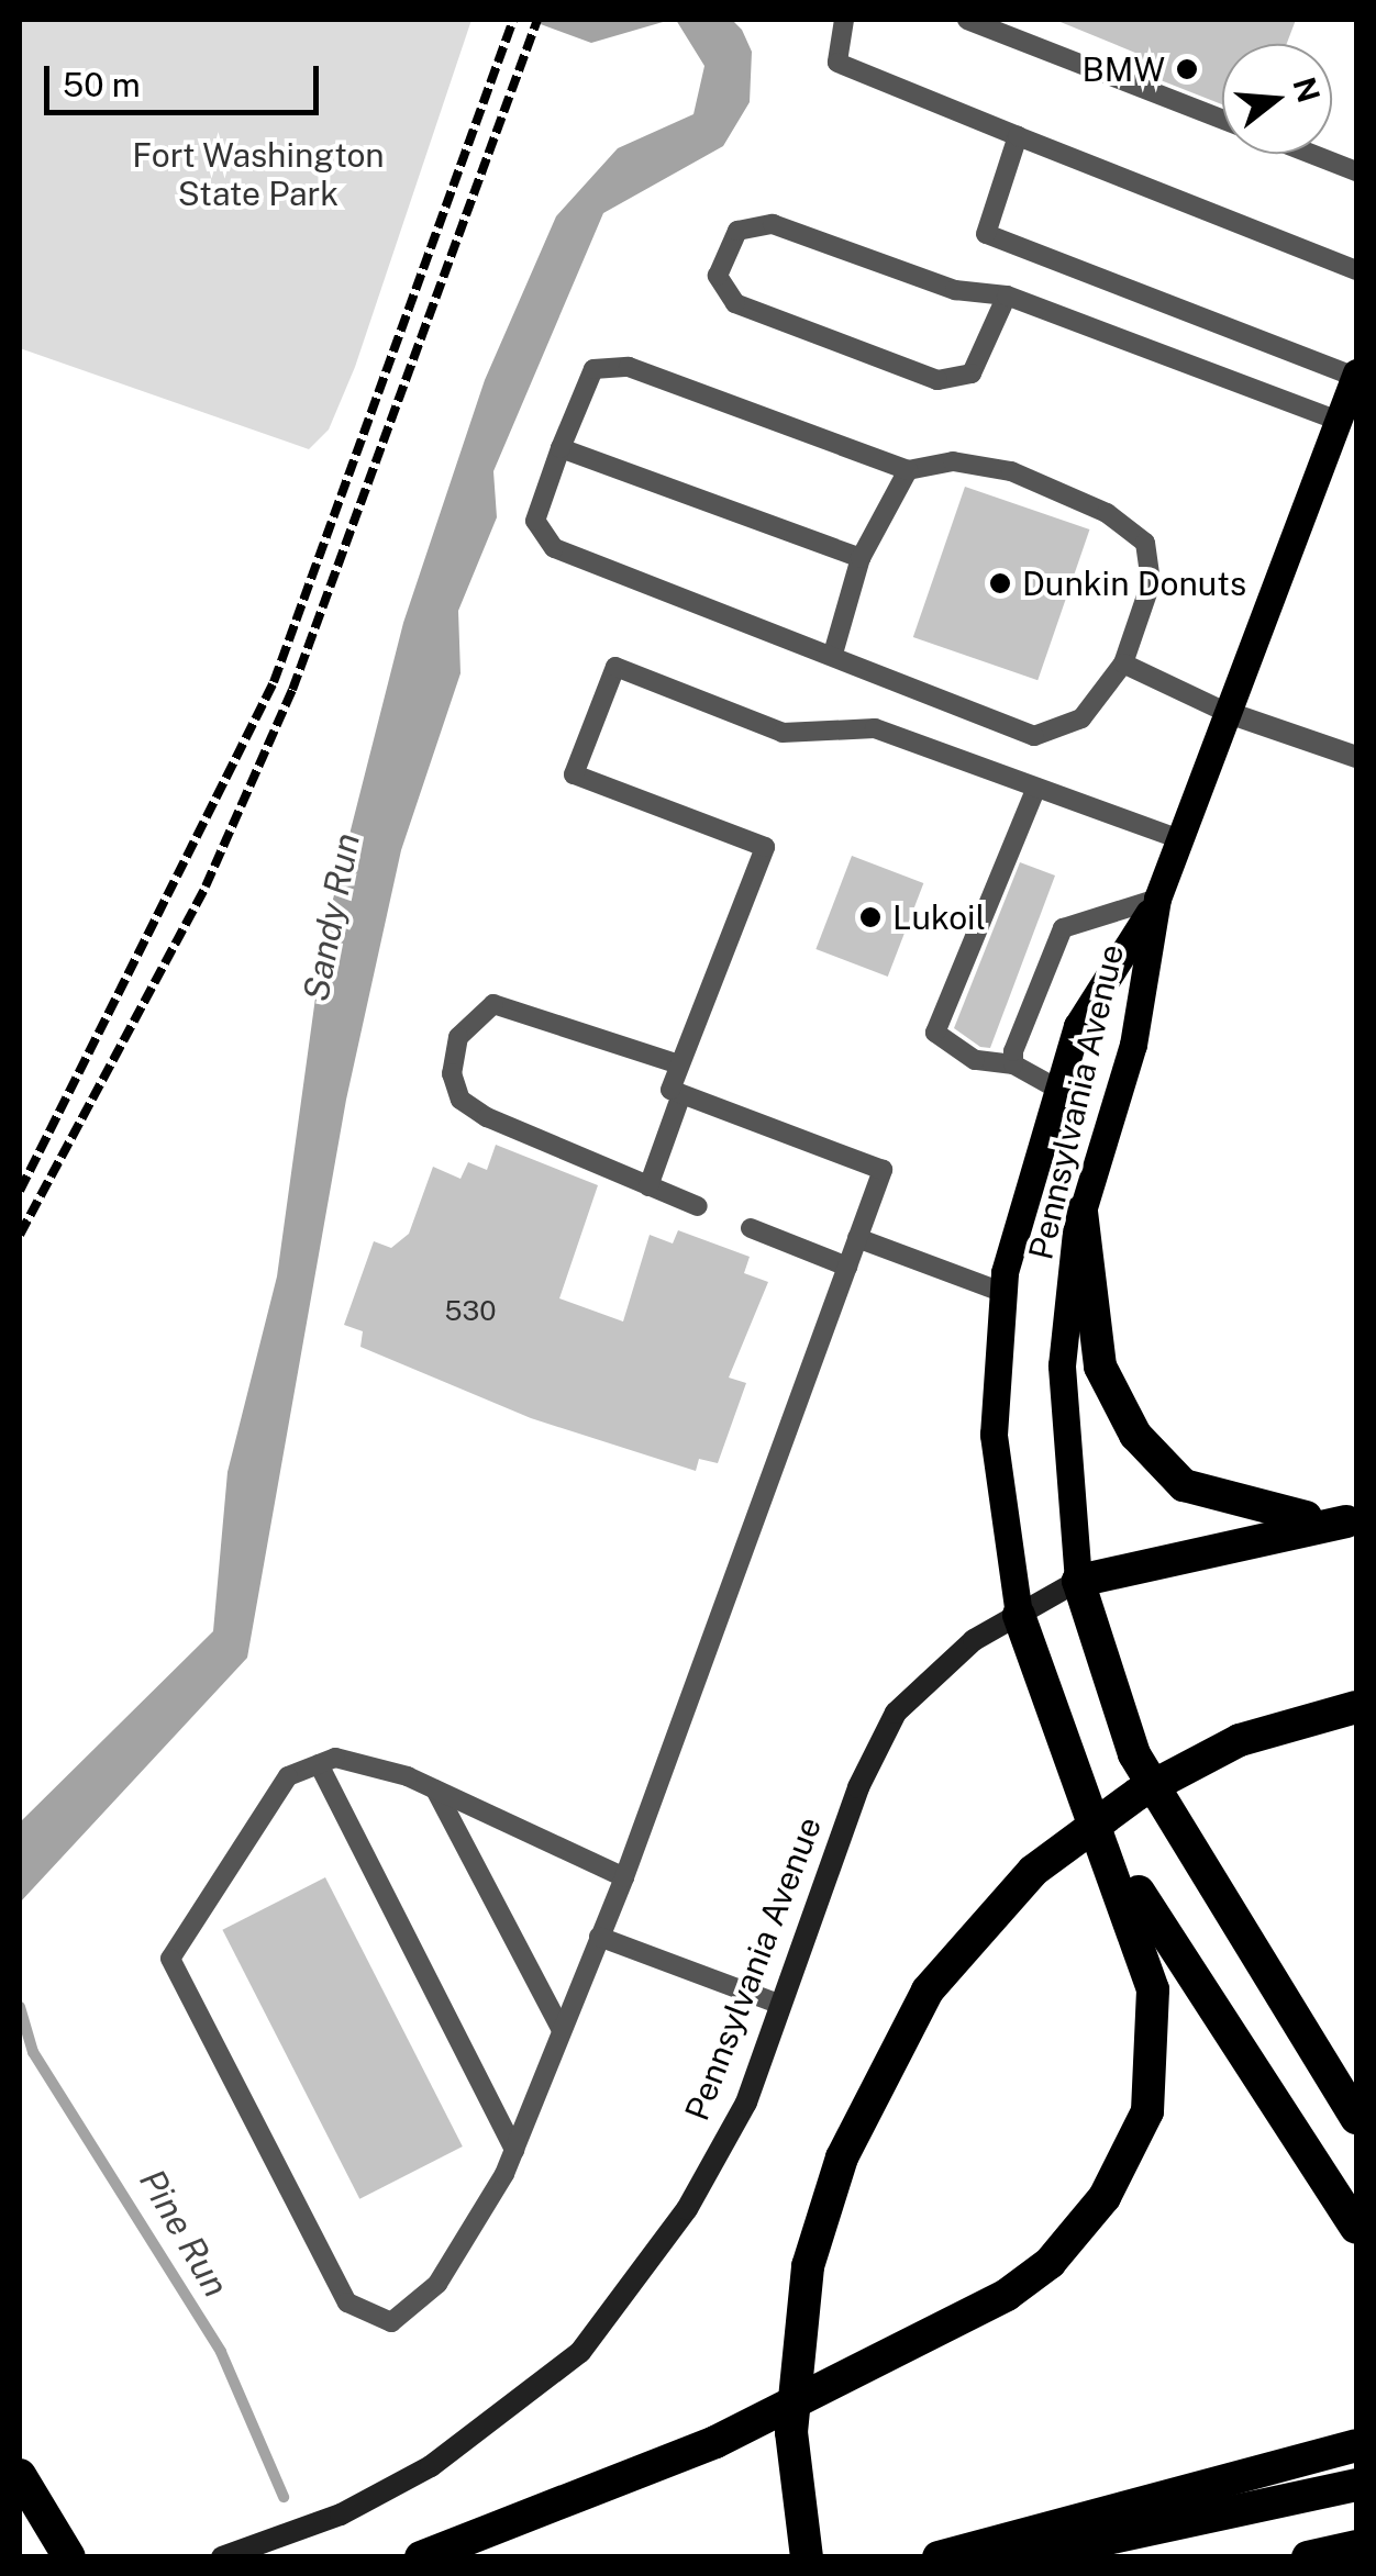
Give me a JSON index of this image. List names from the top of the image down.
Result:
{
  "streets": {
    "main road": ["Pennsylvania Avenue"]
  },
  "water": ["Sandy Run", "Pine Run"],
  "parks": ["Fort Washington State Park"],
  "places": ["BMW", "Dunkin Donuts", "Lukoil"],
  "house_numbers": ["530"],
  "scale_bar": "50 m",
  "north": "right"
}
